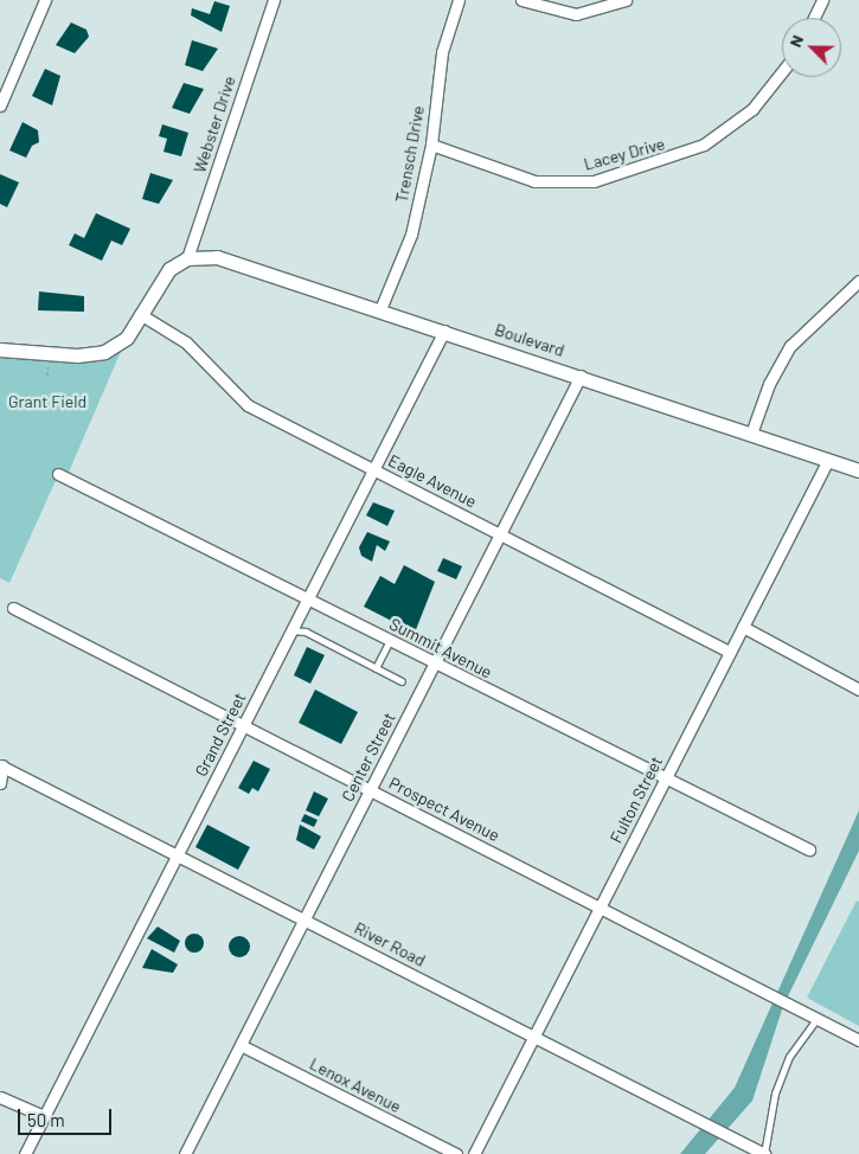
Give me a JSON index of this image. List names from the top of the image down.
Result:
{
  "streets": {
    "street": [
      "Webster Drive",
      "Trensch Drive",
      "Lacey Drive",
      "Boulevard",
      "Eagle Avenue",
      "Summit Avenue",
      "Grand Street",
      "Center Street",
      "Fulton Street",
      "Prospect Avenue",
      "River Road",
      "Lenox Avenue"
    ]
  },
  "crossings": [
    ["Webster Drive", "Boulevard"],
    ["Trensch Drive", "Lacey Drive"],
    ["Trensch Drive", "Boulevard"],
    ["Boulevard", "Grand Street"],
    ["Boulevard", "Center Street"],
    ["Boulevard", "Fulton Street"],
    ["Eagle Avenue", "Grand Street"],
    ["Eagle Avenue", "Center Street"],
    ["Eagle Avenue", "Fulton Street"],
    ["Summit Avenue", "Grand Street"],
    ["Summit Avenue", "Center Street"],
    ["Summit Avenue", "Fulton Street"],
    ["Grand Street", "Prospect Avenue"],
    ["Grand Street", "River Road"],
    ["Center Street", "Prospect Avenue"],
    ["Center Street", "River Road"],
    ["Center Street", "Lenox Avenue"],
    ["Fulton Street", "Prospect Avenue"],
    ["Fulton Street", "River Road"]
  ],
  "parks": ["Grant Field"],
  "scale_bar": "50 m",
  "north": "top left"
}
